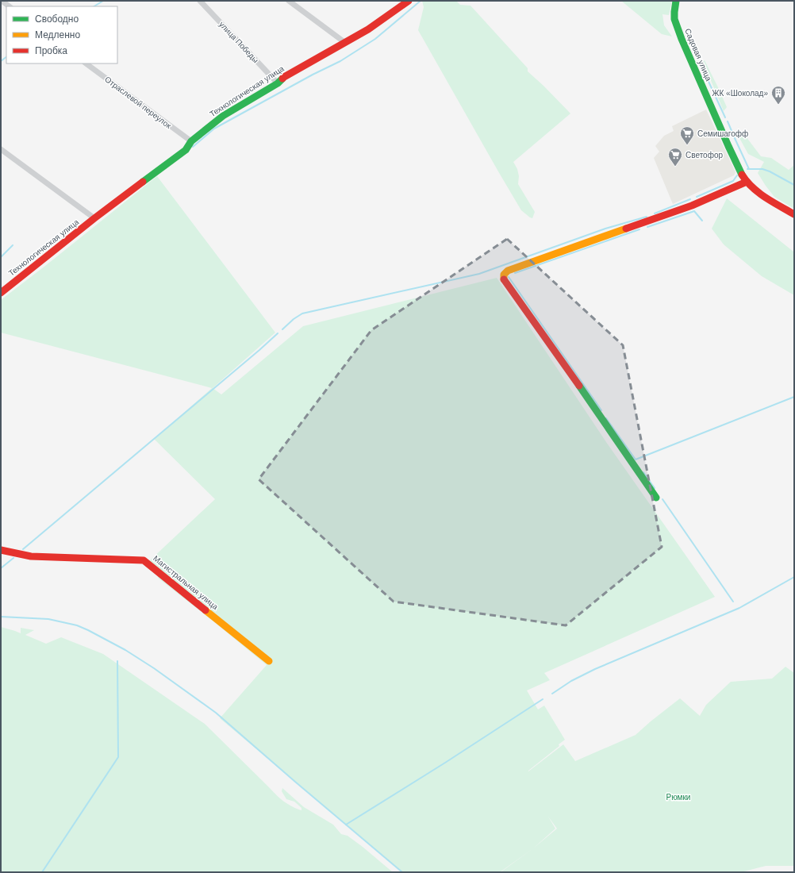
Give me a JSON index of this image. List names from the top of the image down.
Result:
{
  "streets": {
    "street": [
      "улица Победы",
      "Садовая улица",
      "Технологическая улица",
      "Отраслевой переулок",
      "Магистральная улица"
    ]
  },
  "crossings": [
    ["улица Победы", "Технологическая улица"],
    ["Технологическая улица", "Отраслевой переулок"]
  ],
  "parks": ["Рюмки"],
  "places": {
    "building": ["ЖК «Шоколад»"],
    "supermarket": ["Семишагофф", "Светофор"]
  },
  "legend": ["Свободно", "Медленно", "Пробка"]
}
